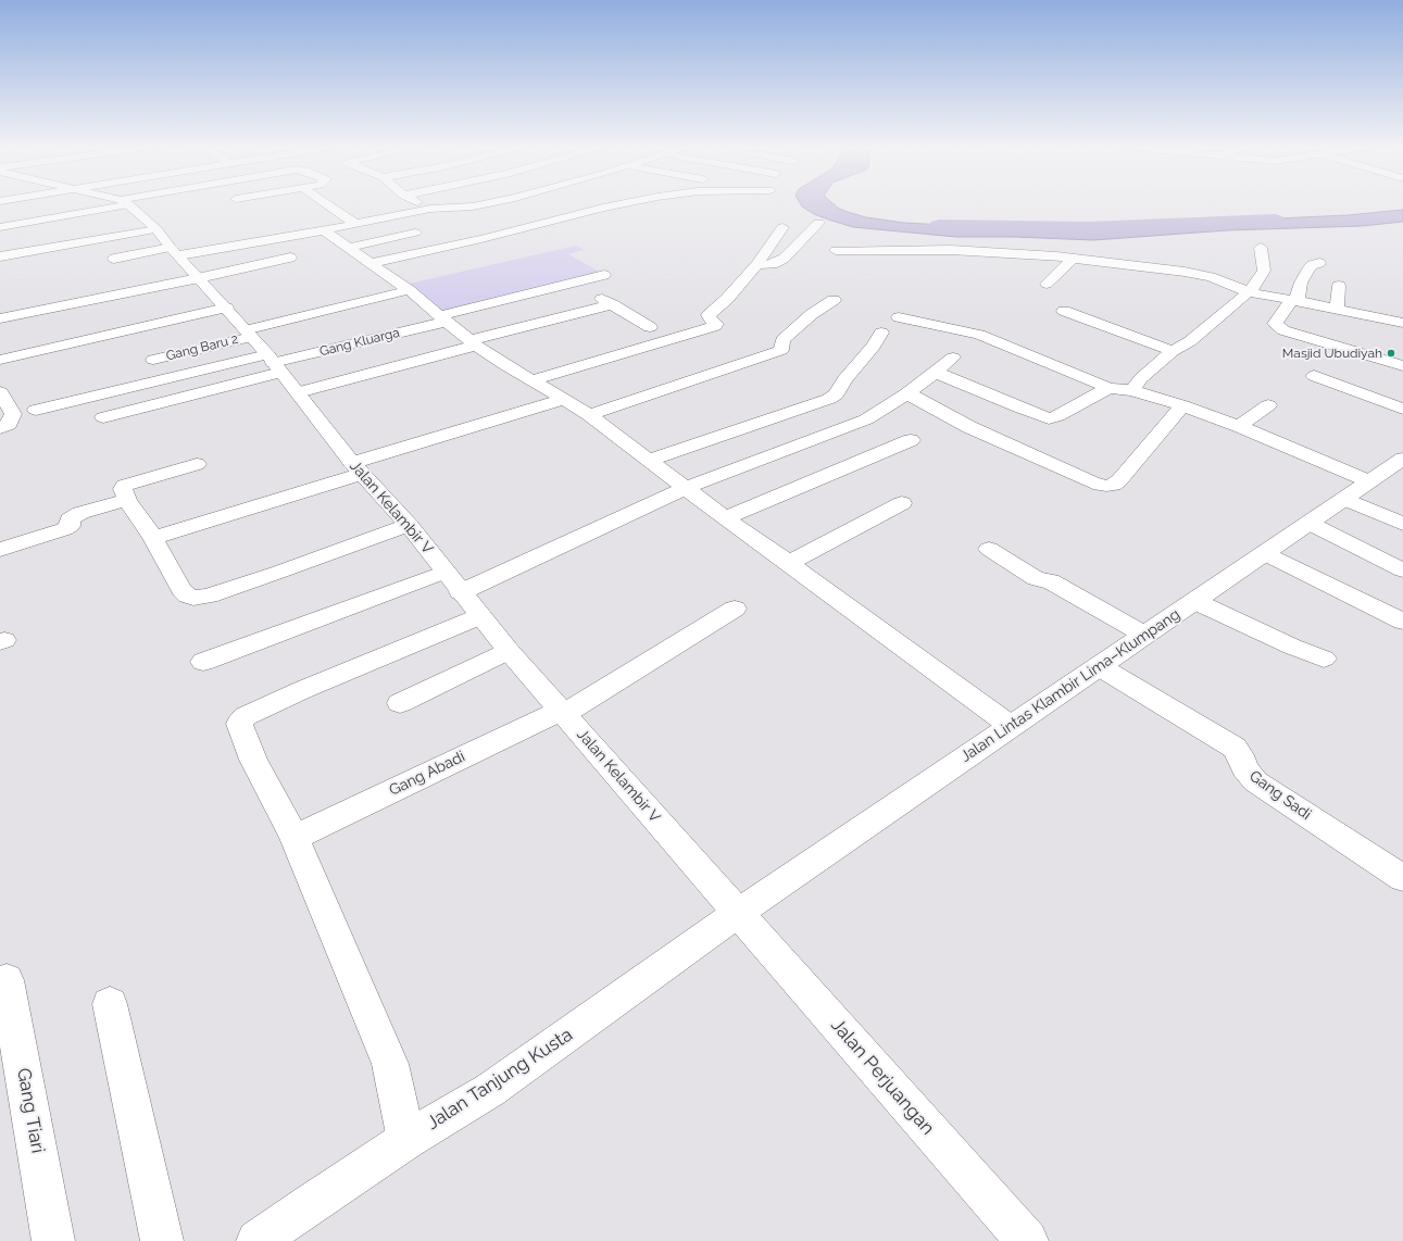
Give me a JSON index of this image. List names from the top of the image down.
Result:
{
  "streets": {
    "street": [
      "Gang Kluarga",
      "Gang Baru 2",
      "Jalan Kelambir V",
      "Jalan Lintas Klambir Lima–Klumpang",
      "Gang Abadi",
      "Gang Sadi",
      "Jalan Perjuangan",
      "Jalan Tanjung Kusta",
      "Gang Tiari"
    ]
  },
  "crossings": [
    ["Gang Kluarga", "Jalan Kelambir V"],
    ["Gang Baru 2", "Jalan Kelambir V"],
    ["Jalan Kelambir V", "Jalan Lintas Klambir Lima–Klumpang"],
    ["Jalan Kelambir V", "Gang Abadi"],
    ["Jalan Kelambir V", "Jalan Perjuangan"],
    ["Jalan Kelambir V", "Jalan Tanjung Kusta"],
    ["Jalan Lintas Klambir Lima–Klumpang", "Gang Sadi"],
    ["Jalan Lintas Klambir Lima–Klumpang", "Jalan Perjuangan"],
    ["Jalan Lintas Klambir Lima–Klumpang", "Jalan Tanjung Kusta"],
    ["Jalan Perjuangan", "Jalan Tanjung Kusta"]
  ],
  "places": ["Masjid Ubudiyah"]
}
